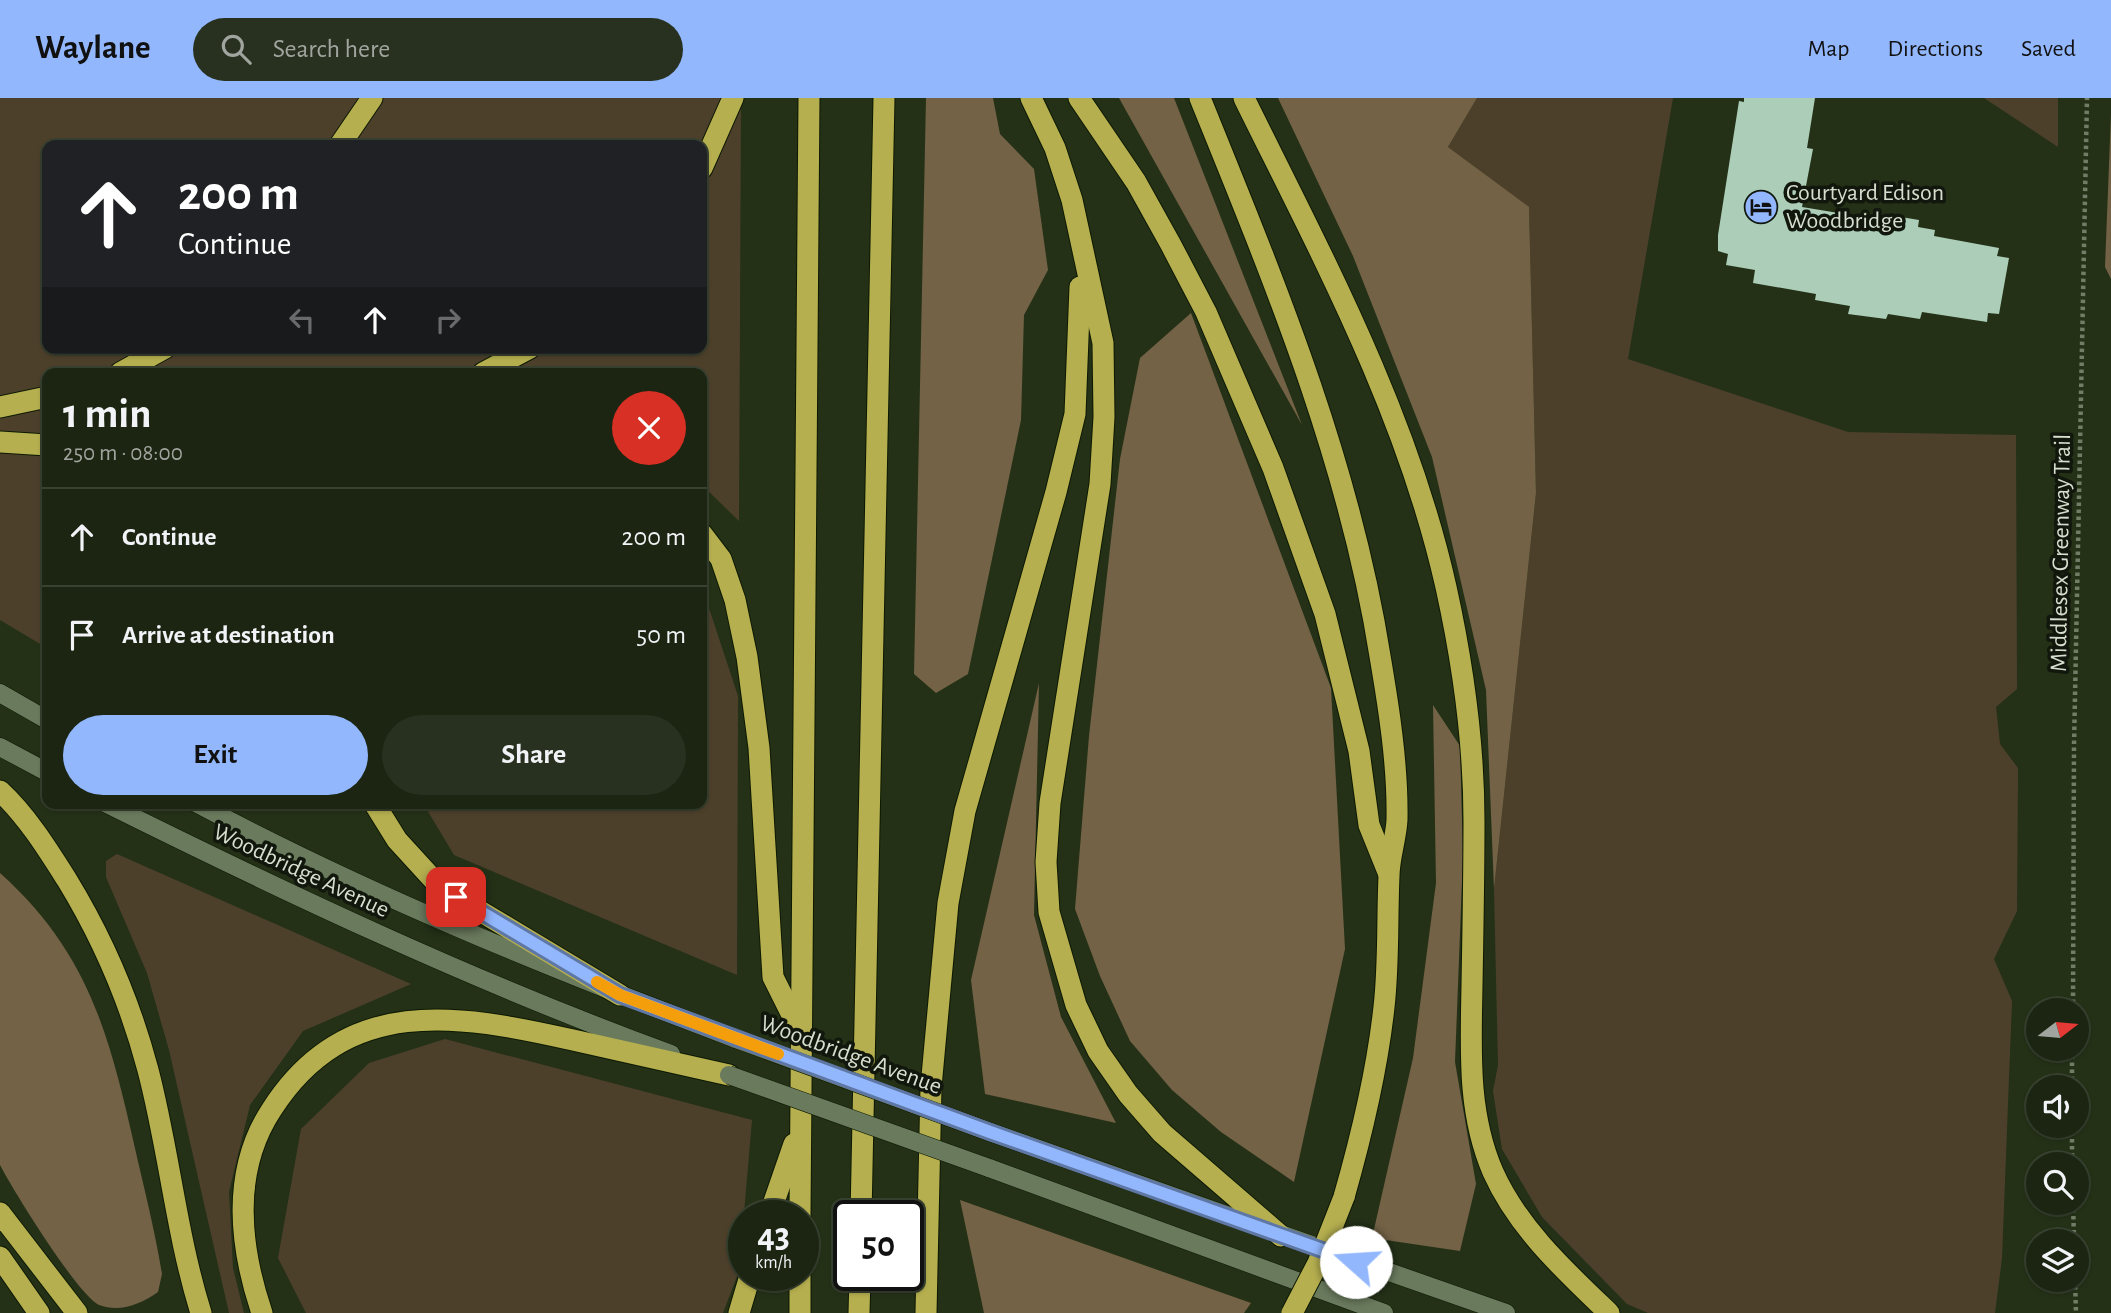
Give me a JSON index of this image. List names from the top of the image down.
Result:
{
  "streets": {
    "main road": ["Woodbridge Avenue"],
    "path": ["Middlesex Greenway Trail"]
  },
  "places": {
    "hotel": ["Courtyard Edison Woodbridge"]
  },
  "north": "right",
  "page": {
    "header": "Waylane",
    "search": "Search here",
    "nav": ["Map", "Directions", "Saved"],
    "turn": ["200 m", "Continue"],
    "heading": ["1 min", "250 m · 08:00"],
    "list": [
      {
        "name": "Continue",
        "value": "200 m"
      },
      {
        "name": "Arrive at destination",
        "value": "50 m"
      }
    ],
    "buttons": ["Exit", "Share"],
    "speed": "43 km/h",
    "limit": "50"
  }
}
